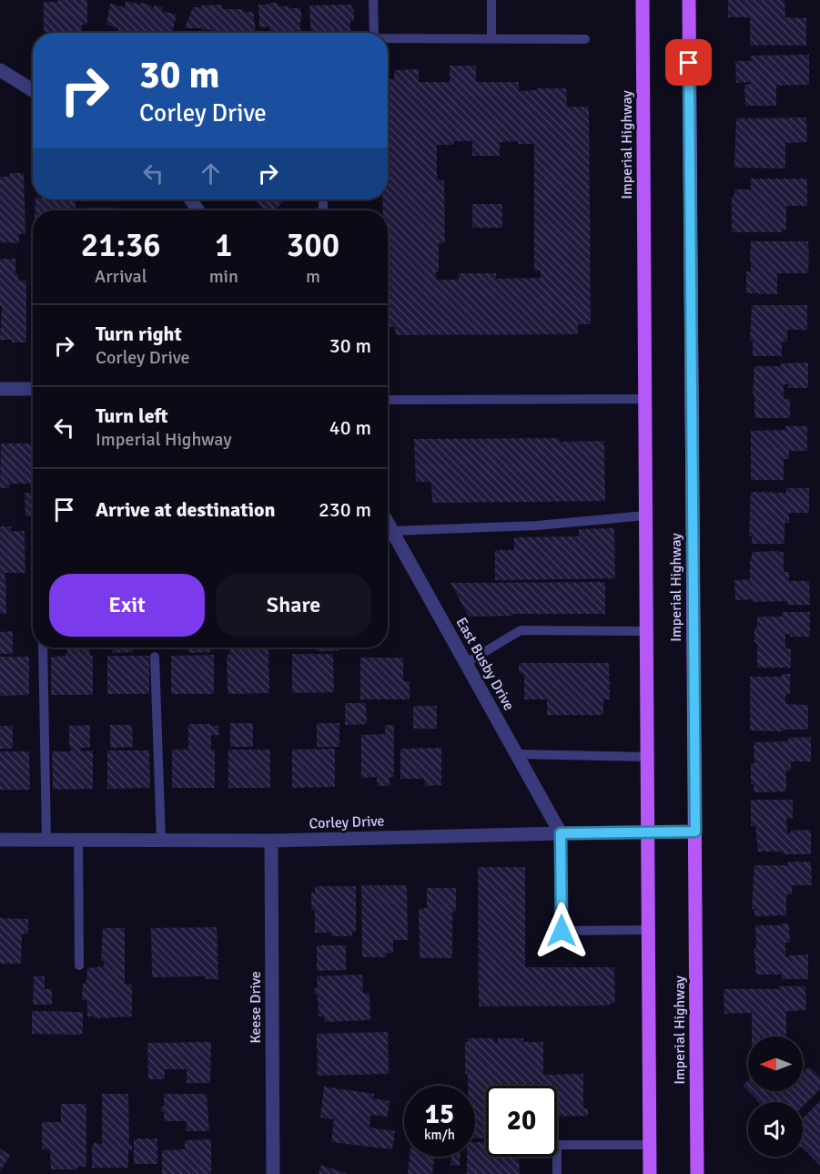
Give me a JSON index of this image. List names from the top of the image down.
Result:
{
  "streets": {
    "main road": ["Imperial Highway"],
    "street": ["East Busby Drive", "Corley Drive", "Keese Drive"]
  },
  "crossings": [
    ["Imperial Highway", "Corley Drive"],
    ["East Busby Drive", "Corley Drive"],
    ["Corley Drive", "Keese Drive"]
  ],
  "north": "left",
  "page": {
    "turn": ["30 m", "Corley Drive"],
    "eta": [
      "21:36",
      "Arrival",
      "1",
      "min",
      "300",
      "m"
    ],
    "list": [
      {
        "name": "Turn right",
        "note": "Corley Drive",
        "value": "30 m"
      },
      {
        "name": "Turn left",
        "note": "Imperial Highway",
        "value": "40 m"
      },
      {
        "name": "Arrive at destination",
        "value": "230 m"
      }
    ],
    "buttons": ["Exit", "Share"],
    "speed": "15 km/h",
    "limit": "20"
  }
}
